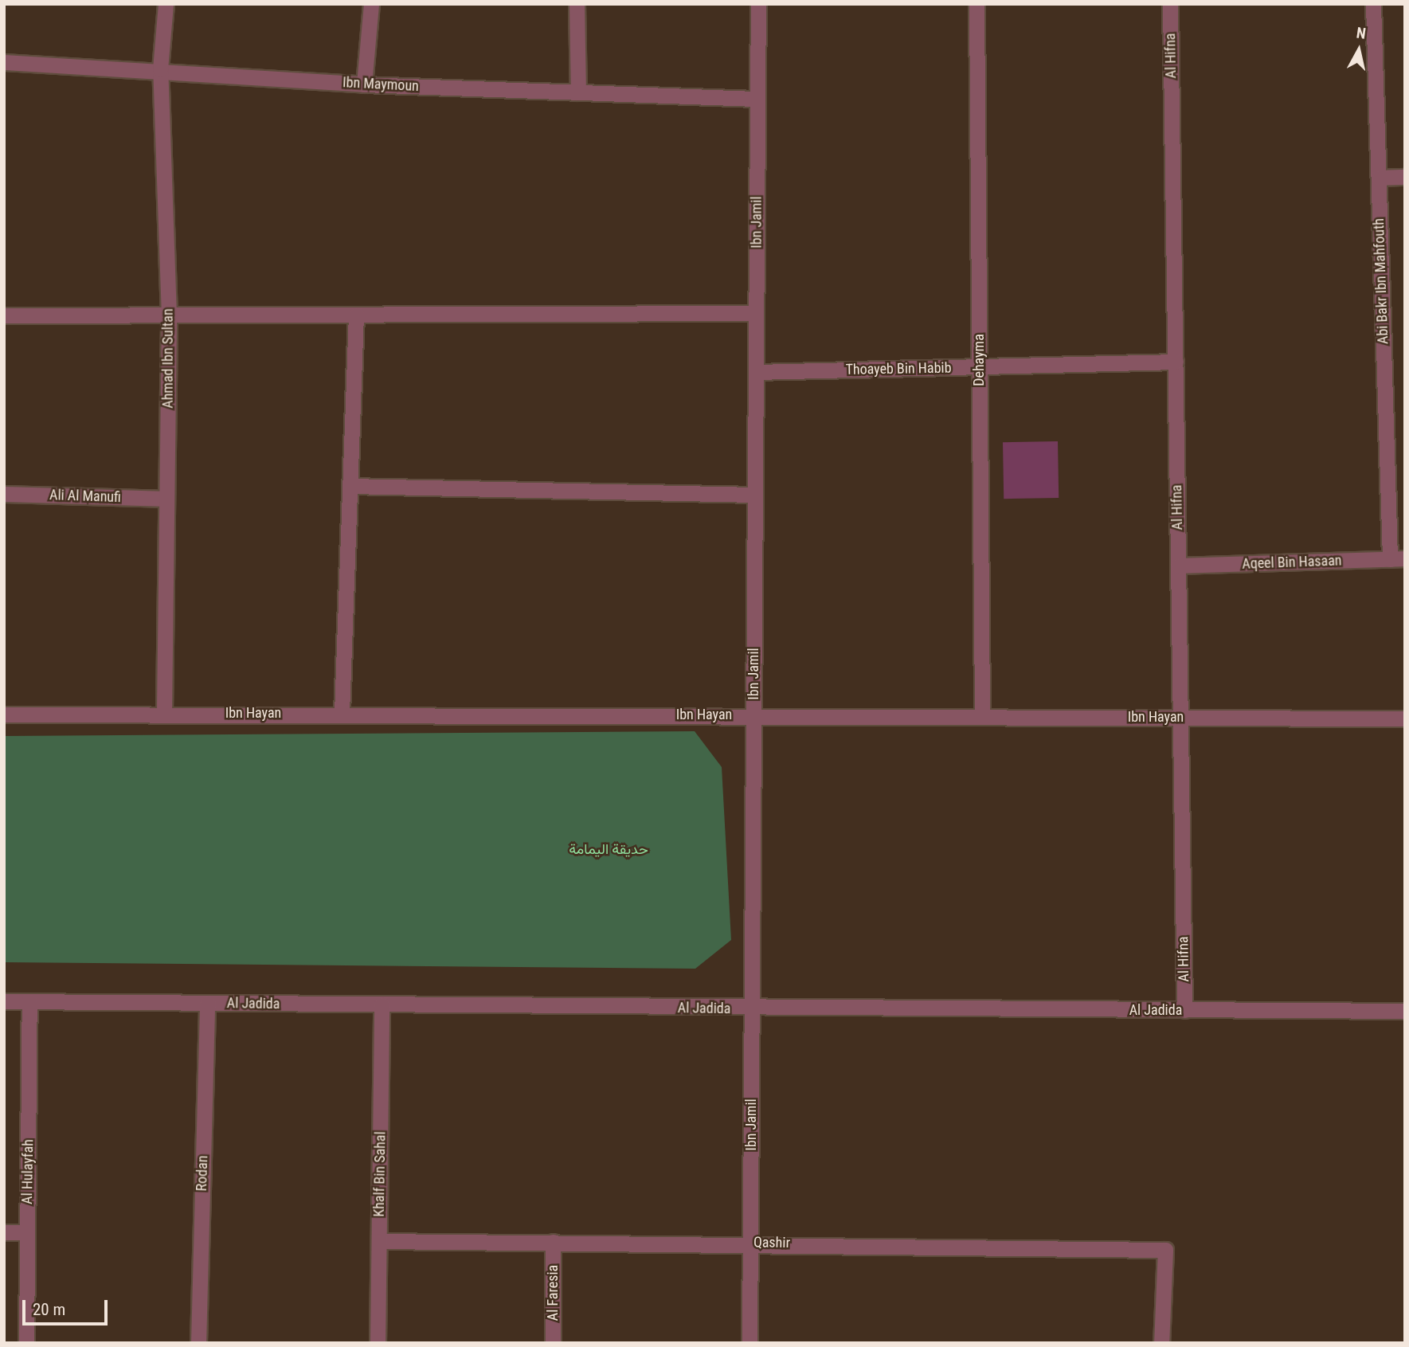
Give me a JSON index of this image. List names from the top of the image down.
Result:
{
  "streets": {
    "street": [
      "Al Hifna",
      "Ibn Maymoun",
      "Ibn Jamil",
      "Abi Bakr Ibn Mahfouth",
      "Ahmad Ibn Sultan",
      "Dehayma",
      "Thoayeb Bin Habib",
      "Ali Al Manufi",
      "Aqeel Bin Hasaan",
      "Ibn Hayan",
      "Al Jadida",
      "Al Hulayfah",
      "Rodan",
      "Khalf Bin Sahal",
      "Qashir",
      "Al Faresia"
    ]
  },
  "crossings": [
    ["Al Hifna", "Thoayeb Bin Habib"],
    ["Al Hifna", "Aqeel Bin Hasaan"],
    ["Al Hifna", "Ibn Hayan"],
    ["Al Hifna", "Al Jadida"],
    ["Ibn Maymoun", "Ibn Jamil"],
    ["Ibn Maymoun", "Ahmad Ibn Sultan"],
    ["Ibn Jamil", "Thoayeb Bin Habib"],
    ["Ibn Jamil", "Ibn Hayan"],
    ["Ibn Jamil", "Al Jadida"],
    ["Ibn Jamil", "Qashir"],
    ["Abi Bakr Ibn Mahfouth", "Aqeel Bin Hasaan"],
    ["Ahmad Ibn Sultan", "Ali Al Manufi"],
    ["Ahmad Ibn Sultan", "Ibn Hayan"],
    ["Dehayma", "Thoayeb Bin Habib"],
    ["Dehayma", "Ibn Hayan"],
    ["Al Jadida", "Al Hulayfah"],
    ["Al Jadida", "Rodan"],
    ["Al Jadida", "Khalf Bin Sahal"],
    ["Khalf Bin Sahal", "Qashir"],
    ["Qashir", "Al Faresia"]
  ],
  "parks": ["حديقة اليمامة"],
  "scale_bar": "20 m",
  "north": "top"
}
